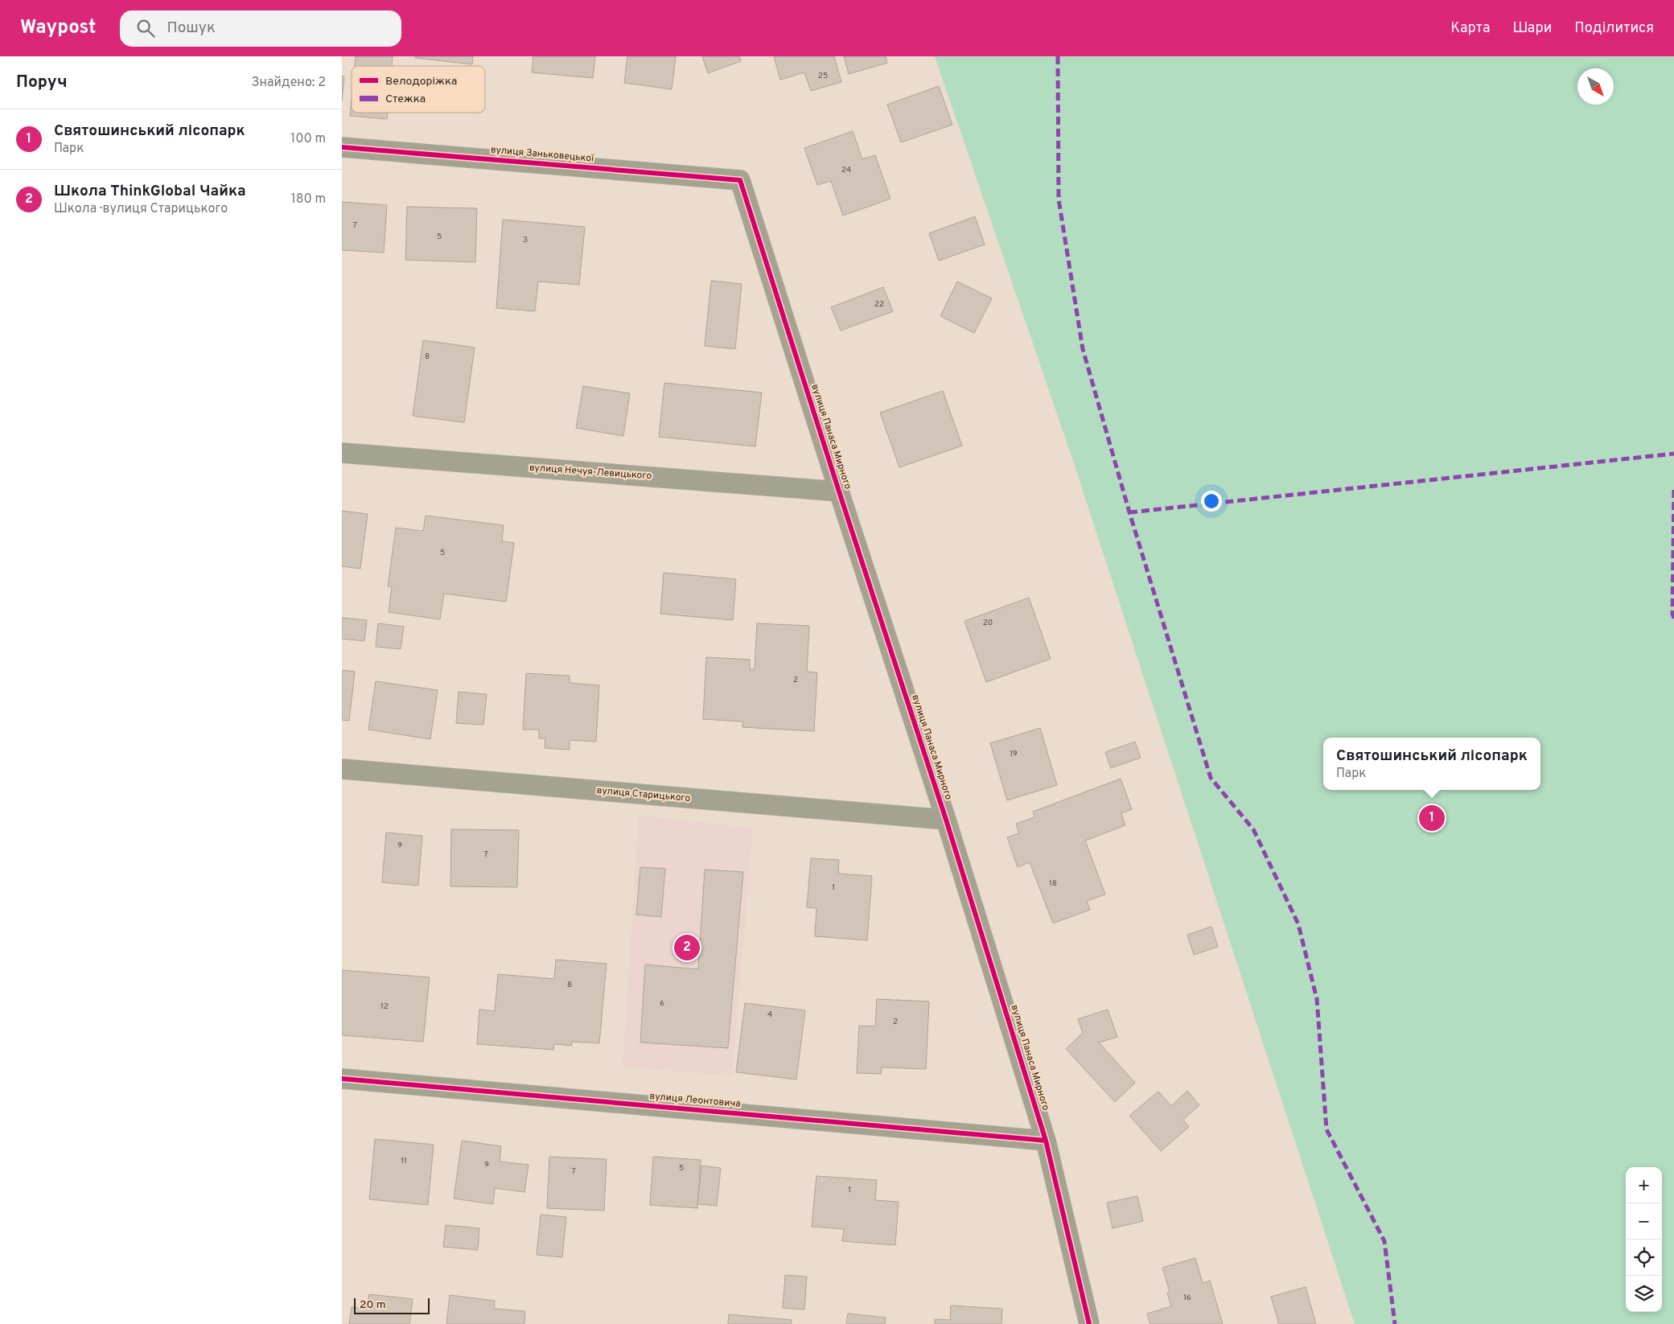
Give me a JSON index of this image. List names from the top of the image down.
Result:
{
  "streets": {
    "street": [
      "вулиця Заньковецької",
      "вулиця Панаса Мирного",
      "вулиця Нечуя-Левицького",
      "вулиця Старицького",
      "вулиця Леонтовича"
    ]
  },
  "crossings": [
    ["вулиця Заньковецької", "вулиця Панаса Мирного"],
    ["вулиця Панаса Мирного", "вулиця Нечуя-Левицького"],
    ["вулиця Панаса Мирного", "вулиця Старицького"],
    ["вулиця Панаса Мирного", "вулиця Леонтовича"]
  ],
  "house_numbers": [
    "25",
    "24",
    "7",
    "5",
    "3",
    "22",
    "8",
    "5",
    "20",
    "2",
    "19",
    "9",
    "7",
    "18",
    "1",
    "8",
    "6",
    "12",
    "4",
    "2",
    "11",
    "9",
    "5",
    "7",
    "1",
    "16"
  ],
  "legend": ["Велодоріжка", "Стежка"],
  "scale_bar": "20 m",
  "north": "bottom right",
  "page": {
    "header": "Waypost",
    "search": "Пошук",
    "nav": ["Карта", "Шари", "Поділитися"],
    "heading": ["Поруч", "Знайдено: 2"],
    "list": [
      {
        "mark": "1",
        "name": "Святошинський лісопарк",
        "note": "Парк",
        "value": "100 m"
      },
      {
        "mark": "2",
        "name": "Школа ThinkGlobal Чайка",
        "note": "Школа · вулиця Старицького",
        "value": "180 m"
      }
    ],
    "popup": ["Святошинський лісопарк", "Парк"],
    "pins": ["1", "2"],
    "map_buttons": ["+", "−"],
    "scale": "20 m"
  }
}
